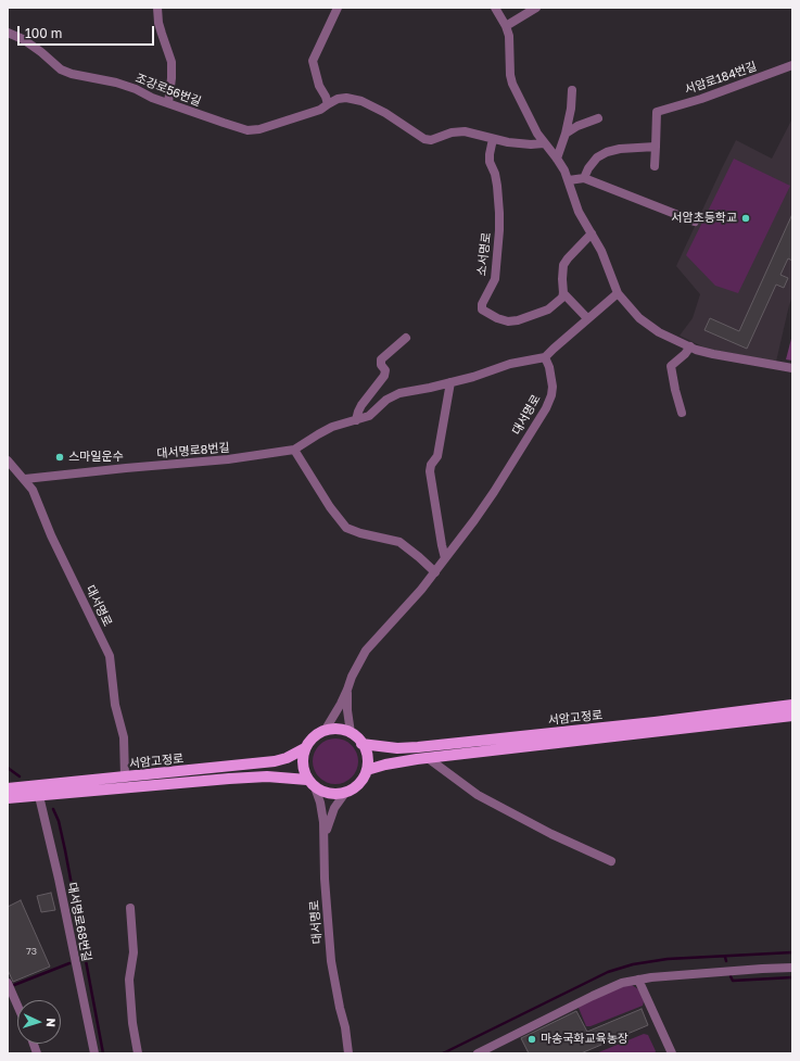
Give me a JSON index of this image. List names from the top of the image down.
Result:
{
  "streets": {
    "main road": ["서암고정로"],
    "street": [
      "서암로184번길",
      "조강로56번길",
      "소서명로",
      "대서명로",
      "대서명로8번길",
      "대서명로68번길"
    ]
  },
  "crossings": [
    ["조강로56번길", "소서명로"],
    ["대서명로", "대서명로8번길"],
    ["대서명로", "서암고정로"],
    ["서암고정로", "대서명로68번길"]
  ],
  "places": ["서암초등학교", "스마일운수", "마송국화교육농장"],
  "house_numbers": ["73"],
  "scale_bar": "100 m",
  "north": "right"
}
